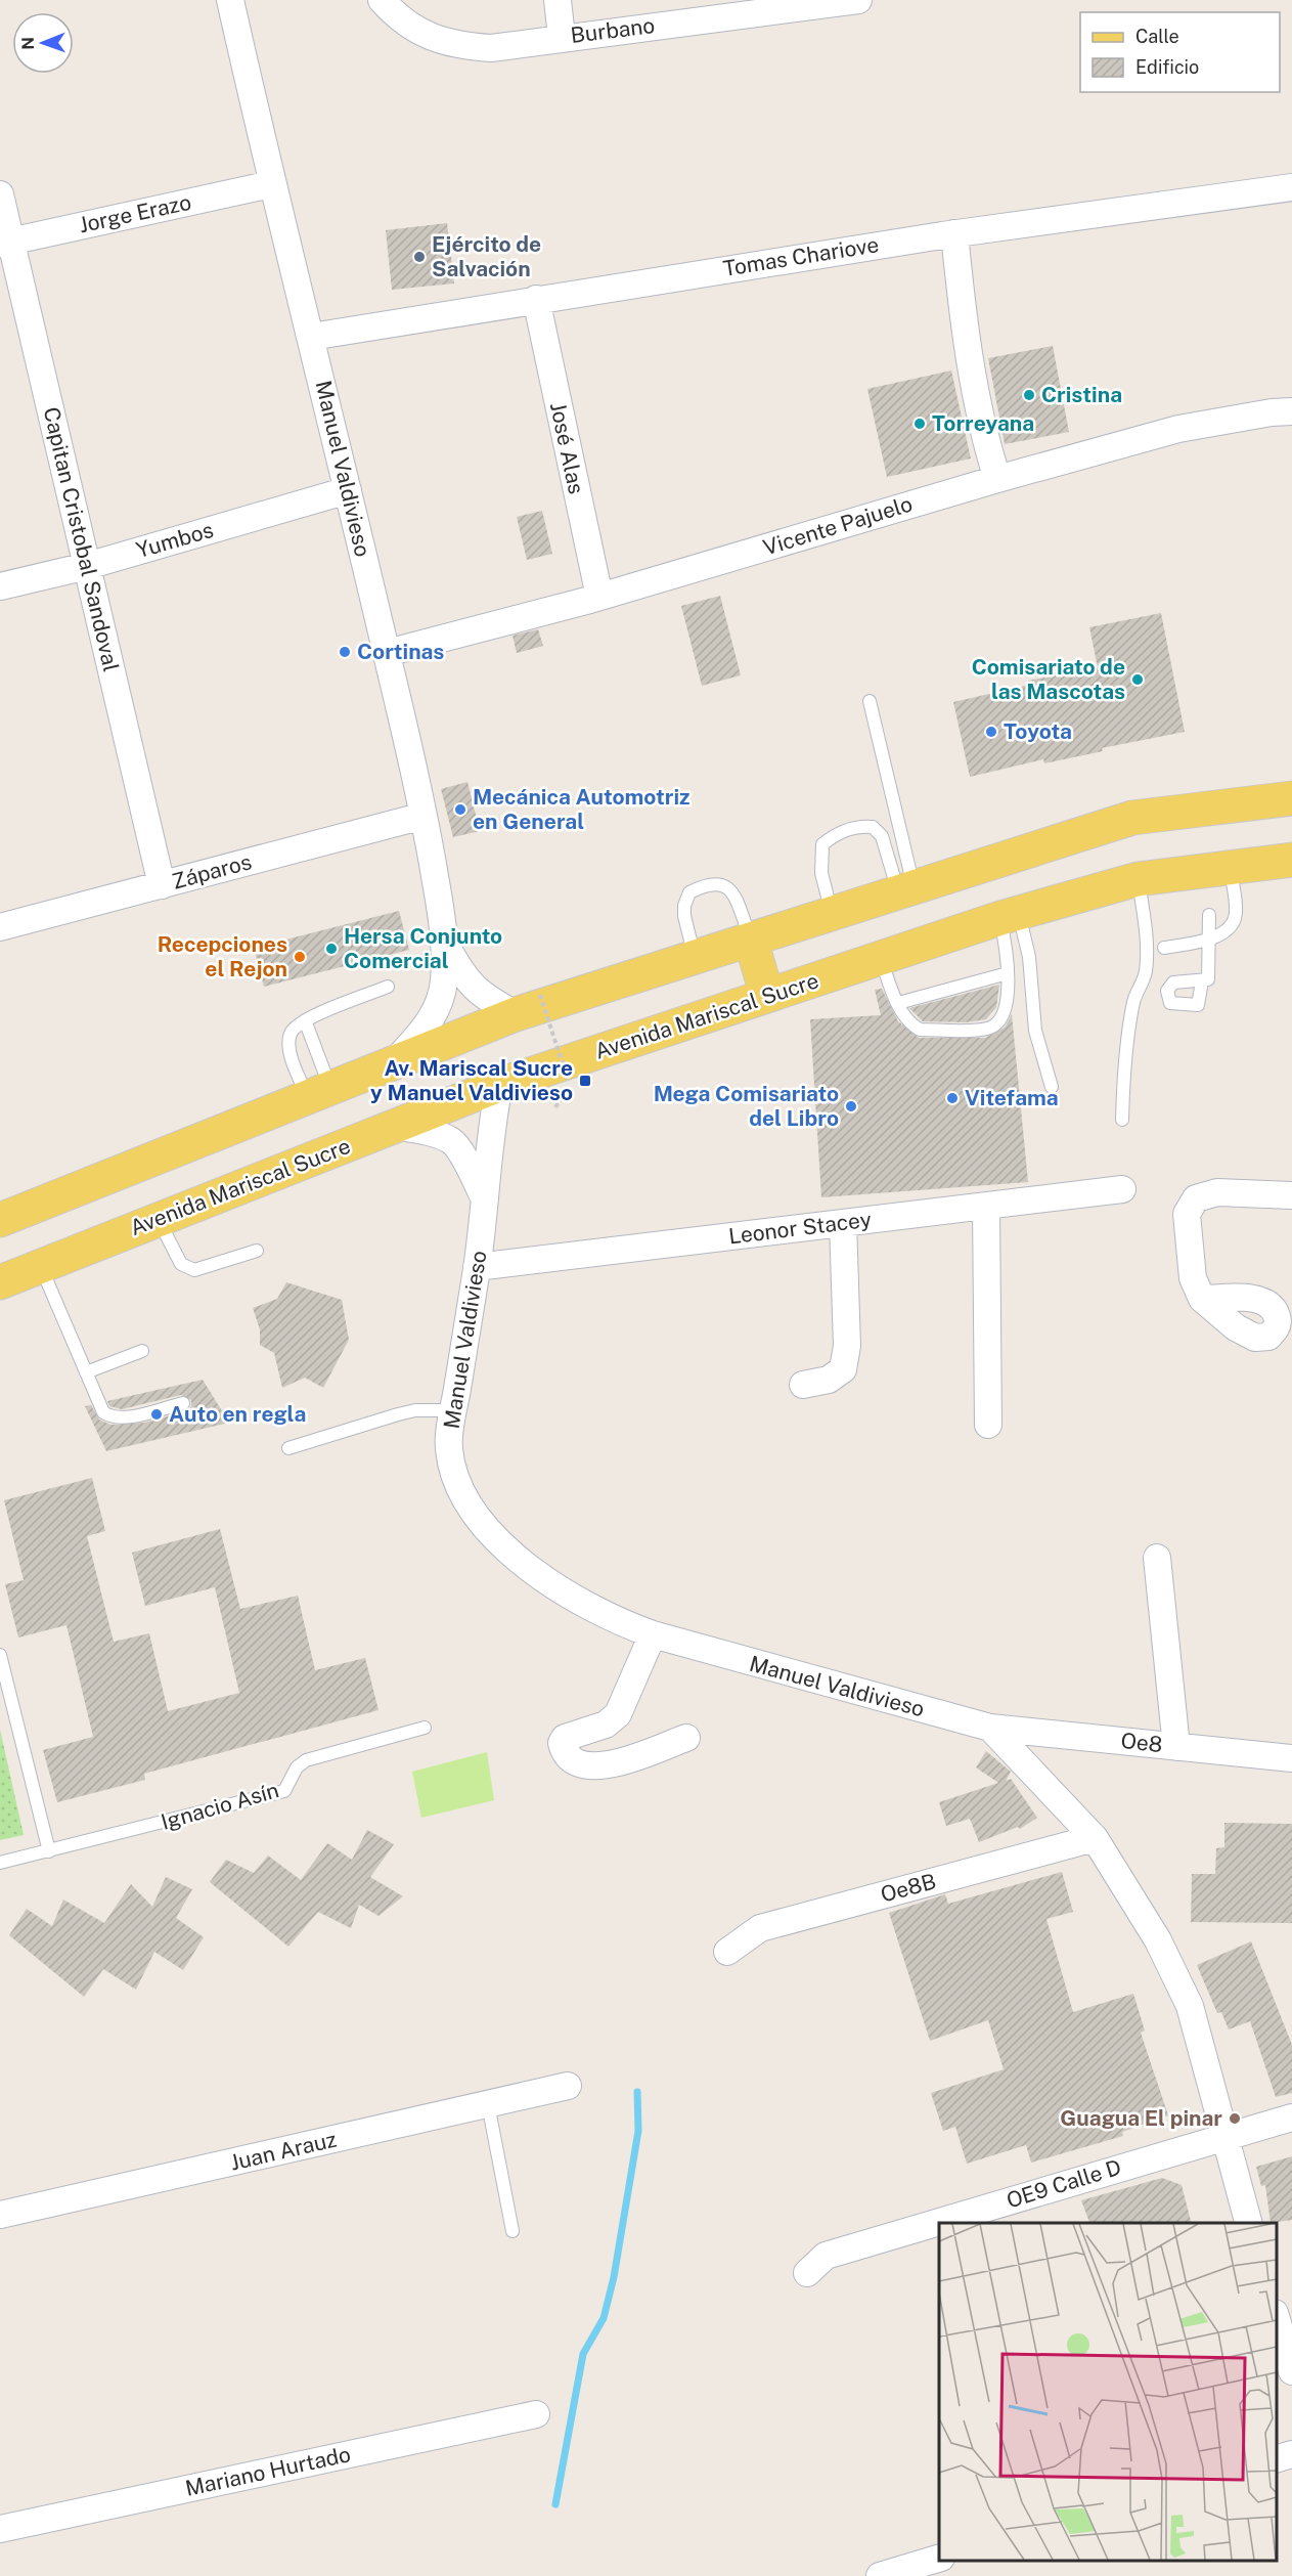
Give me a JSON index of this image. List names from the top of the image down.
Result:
{
  "streets": {
    "main road": ["Avenida Mariscal Sucre"],
    "street": [
      "Burbano",
      "Jorge Erazo",
      "Tomas Chariove",
      "José Alas",
      "Manuel Valdivieso",
      "Vicente Pajuelo",
      "Capitan Cristobal Sandoval",
      "Yumbos",
      "Záparos",
      "Leonor Stacey",
      "Oe8",
      "Oe8B",
      "Juan Arauz",
      "OE9 Calle D",
      "Mariano Hurtado"
    ],
    "lane": ["Ignacio Asín"]
  },
  "crossings": [
    ["Jorge Erazo", "Manuel Valdivieso"],
    ["Jorge Erazo", "Capitan Cristobal Sandoval"],
    ["Tomas Chariove", "José Alas"],
    ["Tomas Chariove", "Manuel Valdivieso"],
    ["José Alas", "Vicente Pajuelo"],
    ["Manuel Valdivieso", "Vicente Pajuelo"],
    ["Manuel Valdivieso", "Yumbos"],
    ["Manuel Valdivieso", "Záparos"],
    ["Manuel Valdivieso", "Avenida Mariscal Sucre"],
    ["Manuel Valdivieso", "Leonor Stacey"],
    ["Manuel Valdivieso", "Oe8"],
    ["Capitan Cristobal Sandoval", "Yumbos"],
    ["Capitan Cristobal Sandoval", "Záparos"]
  ],
  "places": {
    "other": [
      "Ejército de Salvación",
      "Cristina",
      "Torreyana",
      "Cortinas",
      "Comisariato de las Mascotas",
      "Toyota",
      "Mecánica Automotriz en General",
      "Hersa Conjunto Comercial",
      "Recepciones el Rejon",
      "Vitefama",
      "Mega Comisariato del Libro",
      "Auto en regla",
      "Guagua El pinar"
    ],
    "transit": ["Av. Mariscal Sucre y Manuel Valdivieso"]
  },
  "legend": ["Calle", "Edificio"],
  "north": "left"
}
